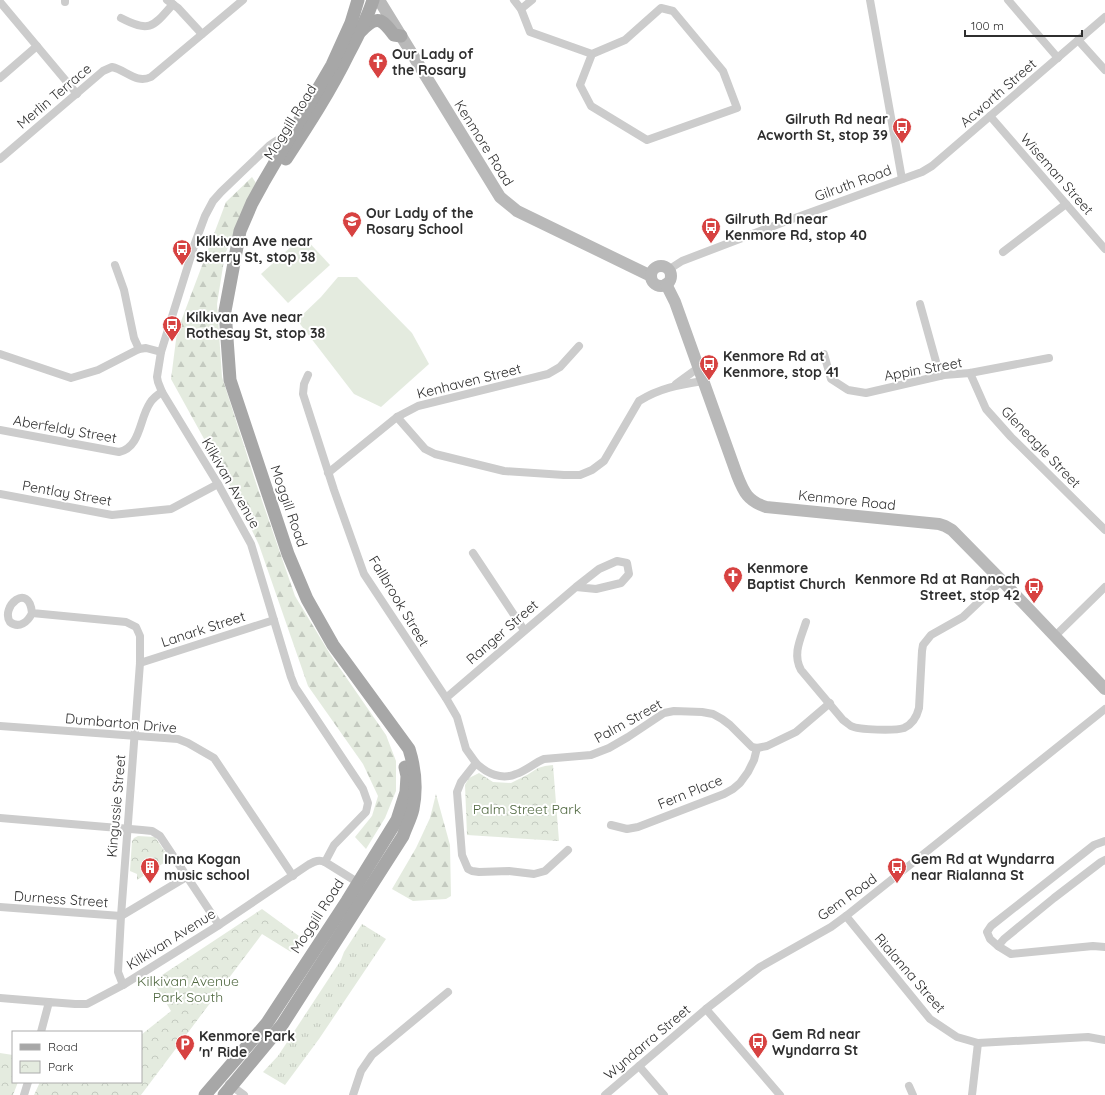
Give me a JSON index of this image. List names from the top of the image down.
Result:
{
  "streets": {
    "main road": ["Moggill Road"],
    "street": [
      "Acworth Street",
      "Merlin Terrace",
      "Kenmore Road",
      "Wiseman Street",
      "Gilruth Road",
      "Appin Street",
      "Kenhaven Street",
      "Aberfeldy Street",
      "Gleneagle Street",
      "Kilkivan Avenue",
      "Pentlay Street",
      "Fallbrook Street",
      "Lanark Street",
      "Ranger Street",
      "Palm Street",
      "Dumbarton Drive",
      "Fern Place",
      "Kingussie Street",
      "Gem Road",
      "Durness Street",
      "Rialanna Street",
      "Wyndarra Street"
    ]
  },
  "crossings": [
    ["Acworth Street", "Wiseman Street"],
    ["Acworth Street", "Gilruth Road"],
    ["Moggill Road", "Kilkivan Avenue"],
    ["Kenmore Road", "Gilruth Road"],
    ["Appin Street", "Gleneagle Street"],
    ["Kenhaven Street", "Fallbrook Street"],
    ["Aberfeldy Street", "Kilkivan Avenue"],
    ["Kilkivan Avenue", "Pentlay Street"],
    ["Kilkivan Avenue", "Lanark Street"],
    ["Kilkivan Avenue", "Dumbarton Drive"],
    ["Kilkivan Avenue", "Kingussie Street"],
    ["Fallbrook Street", "Ranger Street"],
    ["Fallbrook Street", "Palm Street"],
    ["Lanark Street", "Kingussie Street"],
    ["Palm Street", "Fern Place"],
    ["Dumbarton Drive", "Kingussie Street"],
    ["Kingussie Street", "Durness Street"],
    ["Gem Road", "Rialanna Street"],
    ["Gem Road", "Wyndarra Street"]
  ],
  "parks": ["Palm Street Park", "Kilkivan Avenue Park South"],
  "places": {
    "church": ["Our Lady of the Rosary", "Kenmore Baptist Church"],
    "bus stop": [
      "Gilruth Rd near Acworth St, stop 39",
      "Gilruth Rd near Kenmore Rd, stop 40",
      "Kilkivan Ave near Skerry St, stop 38",
      "Kilkivan Ave near Rothesay St, stop 38",
      "Kenmore Rd at Kenmore, stop 41",
      "Kenmore Rd at Rannoch Street, stop 42",
      "Gem Rd at Wyndarra near Rialanna St",
      "Gem Rd near Wyndarra St"
    ],
    "school or university": ["Our Lady of the Rosary School"],
    "building": ["Inna Kogan music school"],
    "parking": ["Kenmore Park 'n' Ride"]
  },
  "legend": ["Road", "Park"],
  "scale_bar": "100 m"
}
